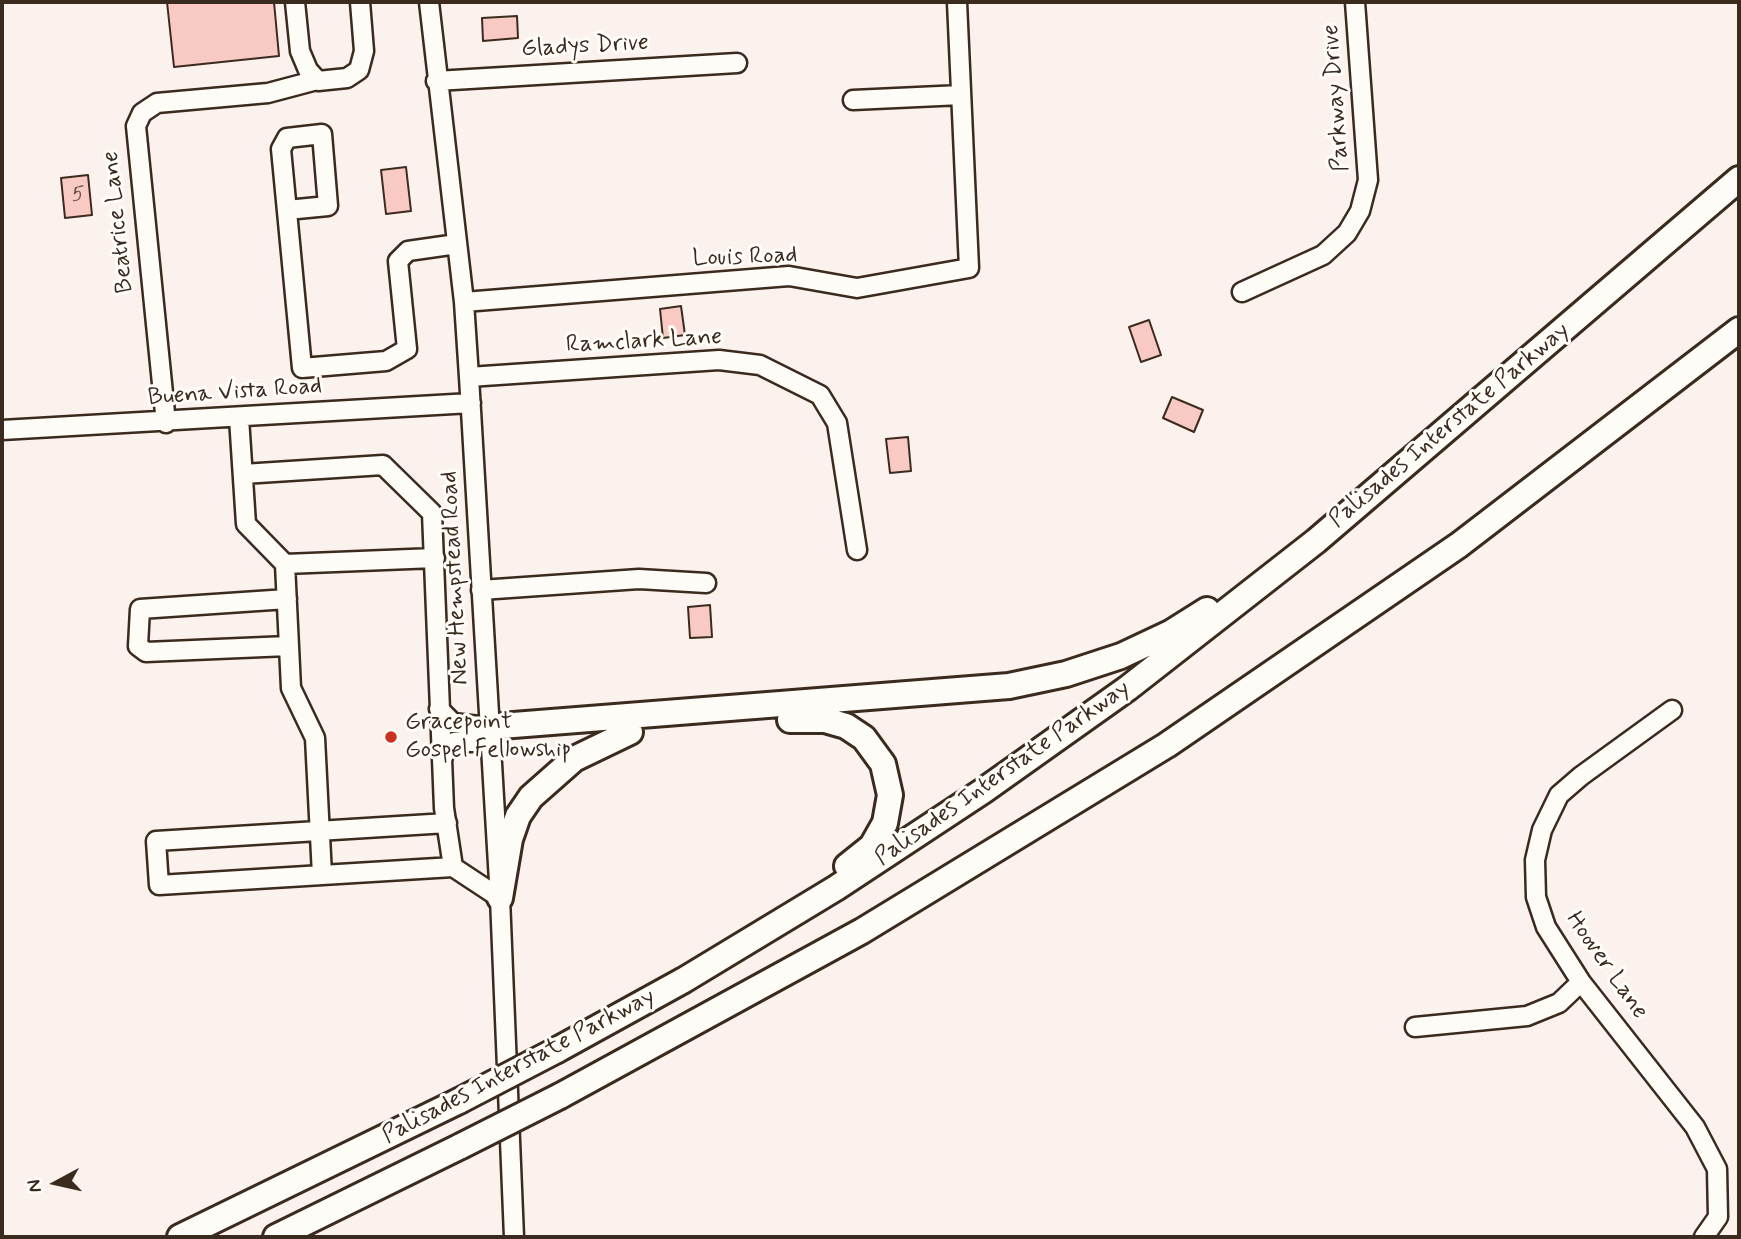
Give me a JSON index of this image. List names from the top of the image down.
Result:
{
  "streets": {
    "highway": ["Palisades Interstate Parkway"],
    "street": [
      "Gladys Drive",
      "Parkway Drive",
      "Beatrice Lane",
      "Louis Road",
      "Ramclark Lane",
      "Buena Vista Road",
      "New Hempstead Road",
      "Hoover Lane"
    ]
  },
  "crossings": [
    ["Gladys Drive", "New Hempstead Road"],
    ["Beatrice Lane", "Buena Vista Road"],
    ["Louis Road", "New Hempstead Road"],
    ["Ramclark Lane", "New Hempstead Road"],
    ["Buena Vista Road", "New Hempstead Road"]
  ],
  "places": ["Gracepoint Gospel Fellowship"],
  "house_numbers": ["5"],
  "north": "left"
}
